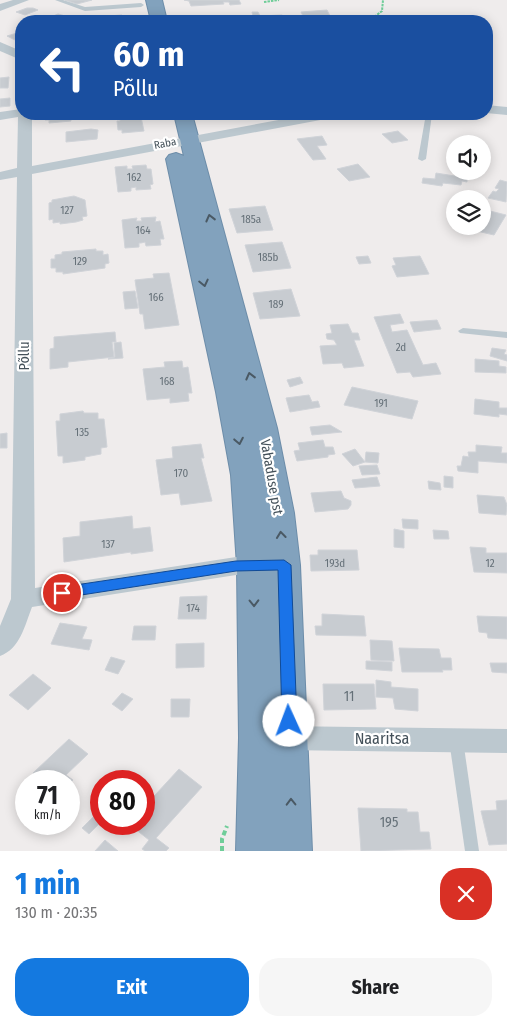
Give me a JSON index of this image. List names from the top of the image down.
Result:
{
  "streets": {
    "highway": ["Vabaduse pst"],
    "street": ["Raba", "Põllu", "Naaritsa"]
  },
  "crossings": [
    ["Raba", "Põllu"],
    ["Raba", "Vabaduse pst"],
    ["Vabaduse pst", "Naaritsa"]
  ],
  "house_numbers": [
    "162",
    "127",
    "185a",
    "164",
    "185b",
    "129",
    "166",
    "189",
    "2d",
    "168",
    "191",
    "135",
    "170",
    "137",
    "193d",
    "12",
    "174",
    "11",
    "195"
  ],
  "page": {
    "turn": ["60 m", "Põllu"],
    "speed": "71 km/h",
    "limit": "80",
    "heading": ["1 min", "130 m · 20:35"],
    "buttons": ["Exit", "Share"]
  }
}
